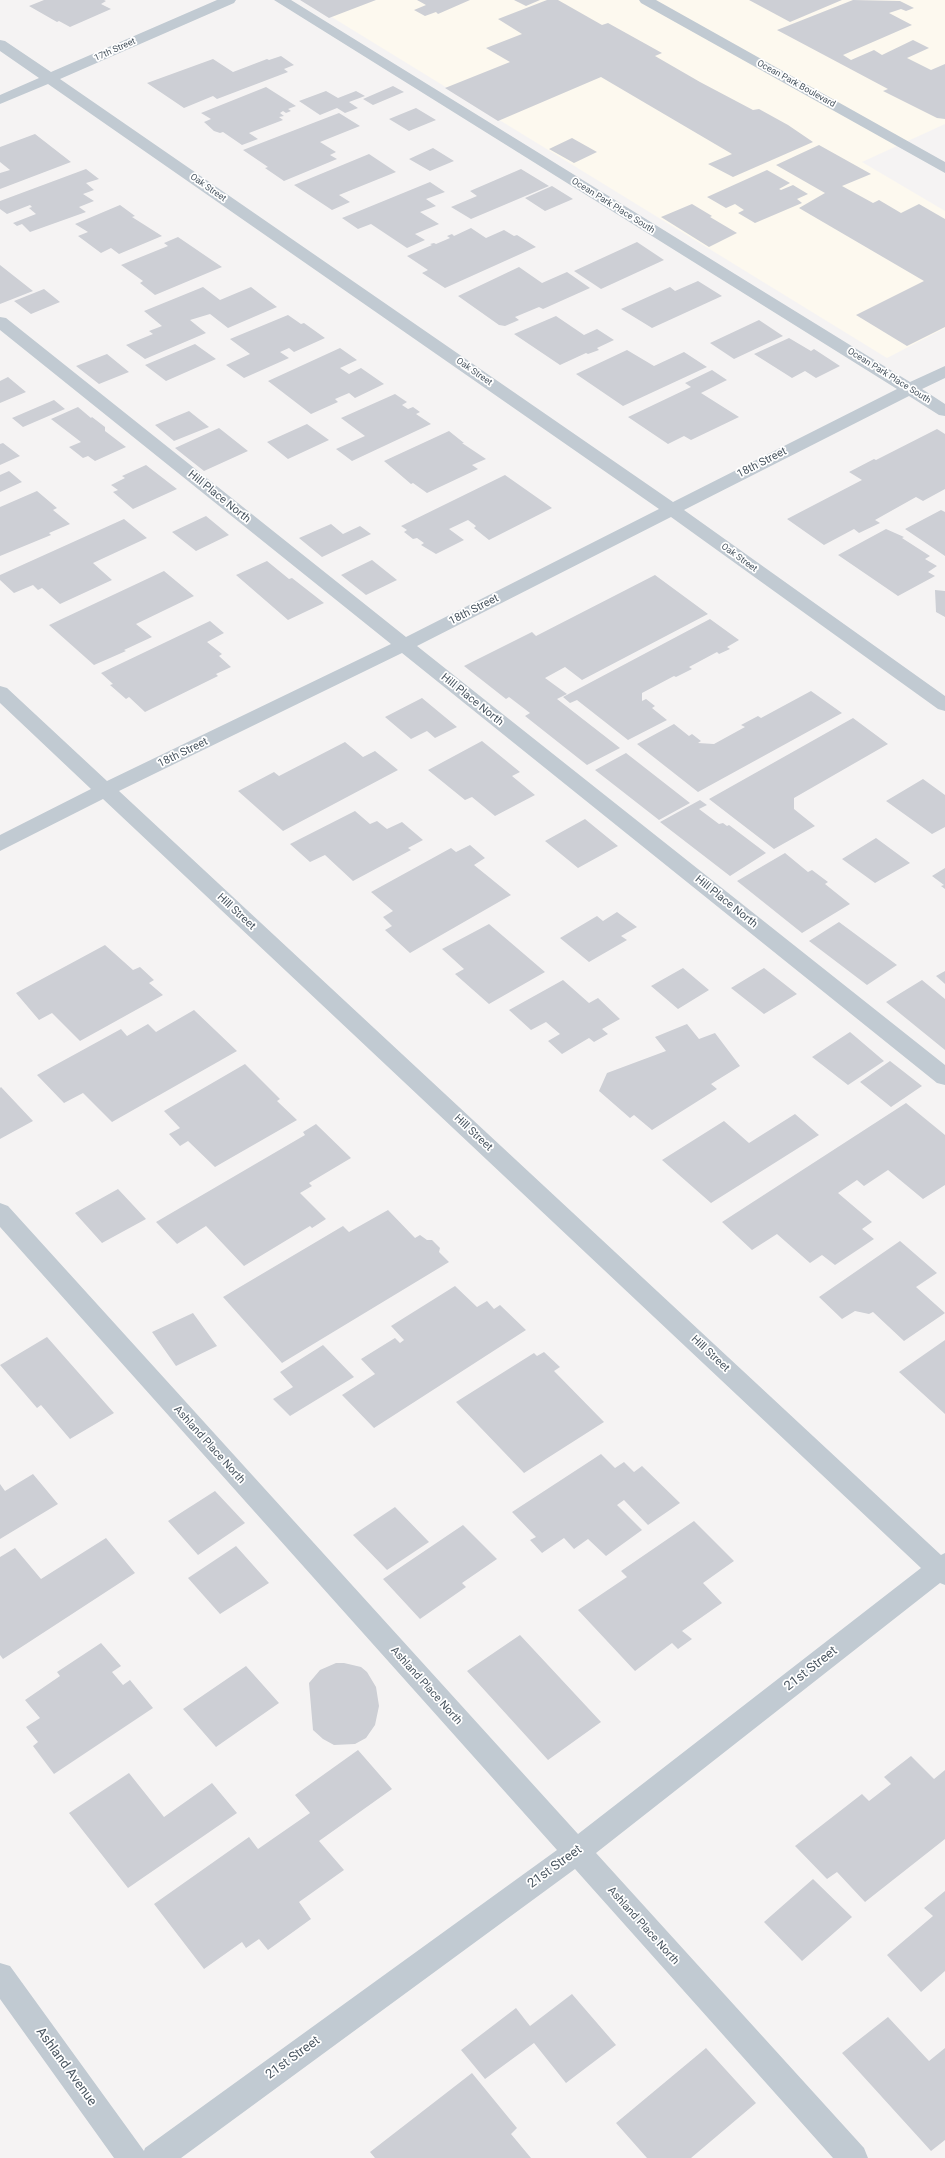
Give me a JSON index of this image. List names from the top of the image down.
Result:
{
  "streets": {
    "street": [
      "17th Street",
      "Ocean Park Boulevard",
      "Oak Street",
      "Ocean Park Place South",
      "18th Street",
      "Hill Place North",
      "Hill Street",
      "Ashland Place North",
      "21st Street",
      "Ashland Avenue"
    ]
  },
  "crossings": [
    ["17th Street", "Oak Street"],
    ["Oak Street", "18th Street"],
    ["Ocean Park Place South", "18th Street"],
    ["18th Street", "Hill Place North"],
    ["18th Street", "Hill Street"],
    ["Hill Street", "21st Street"],
    ["Ashland Place North", "21st Street"]
  ]
}
